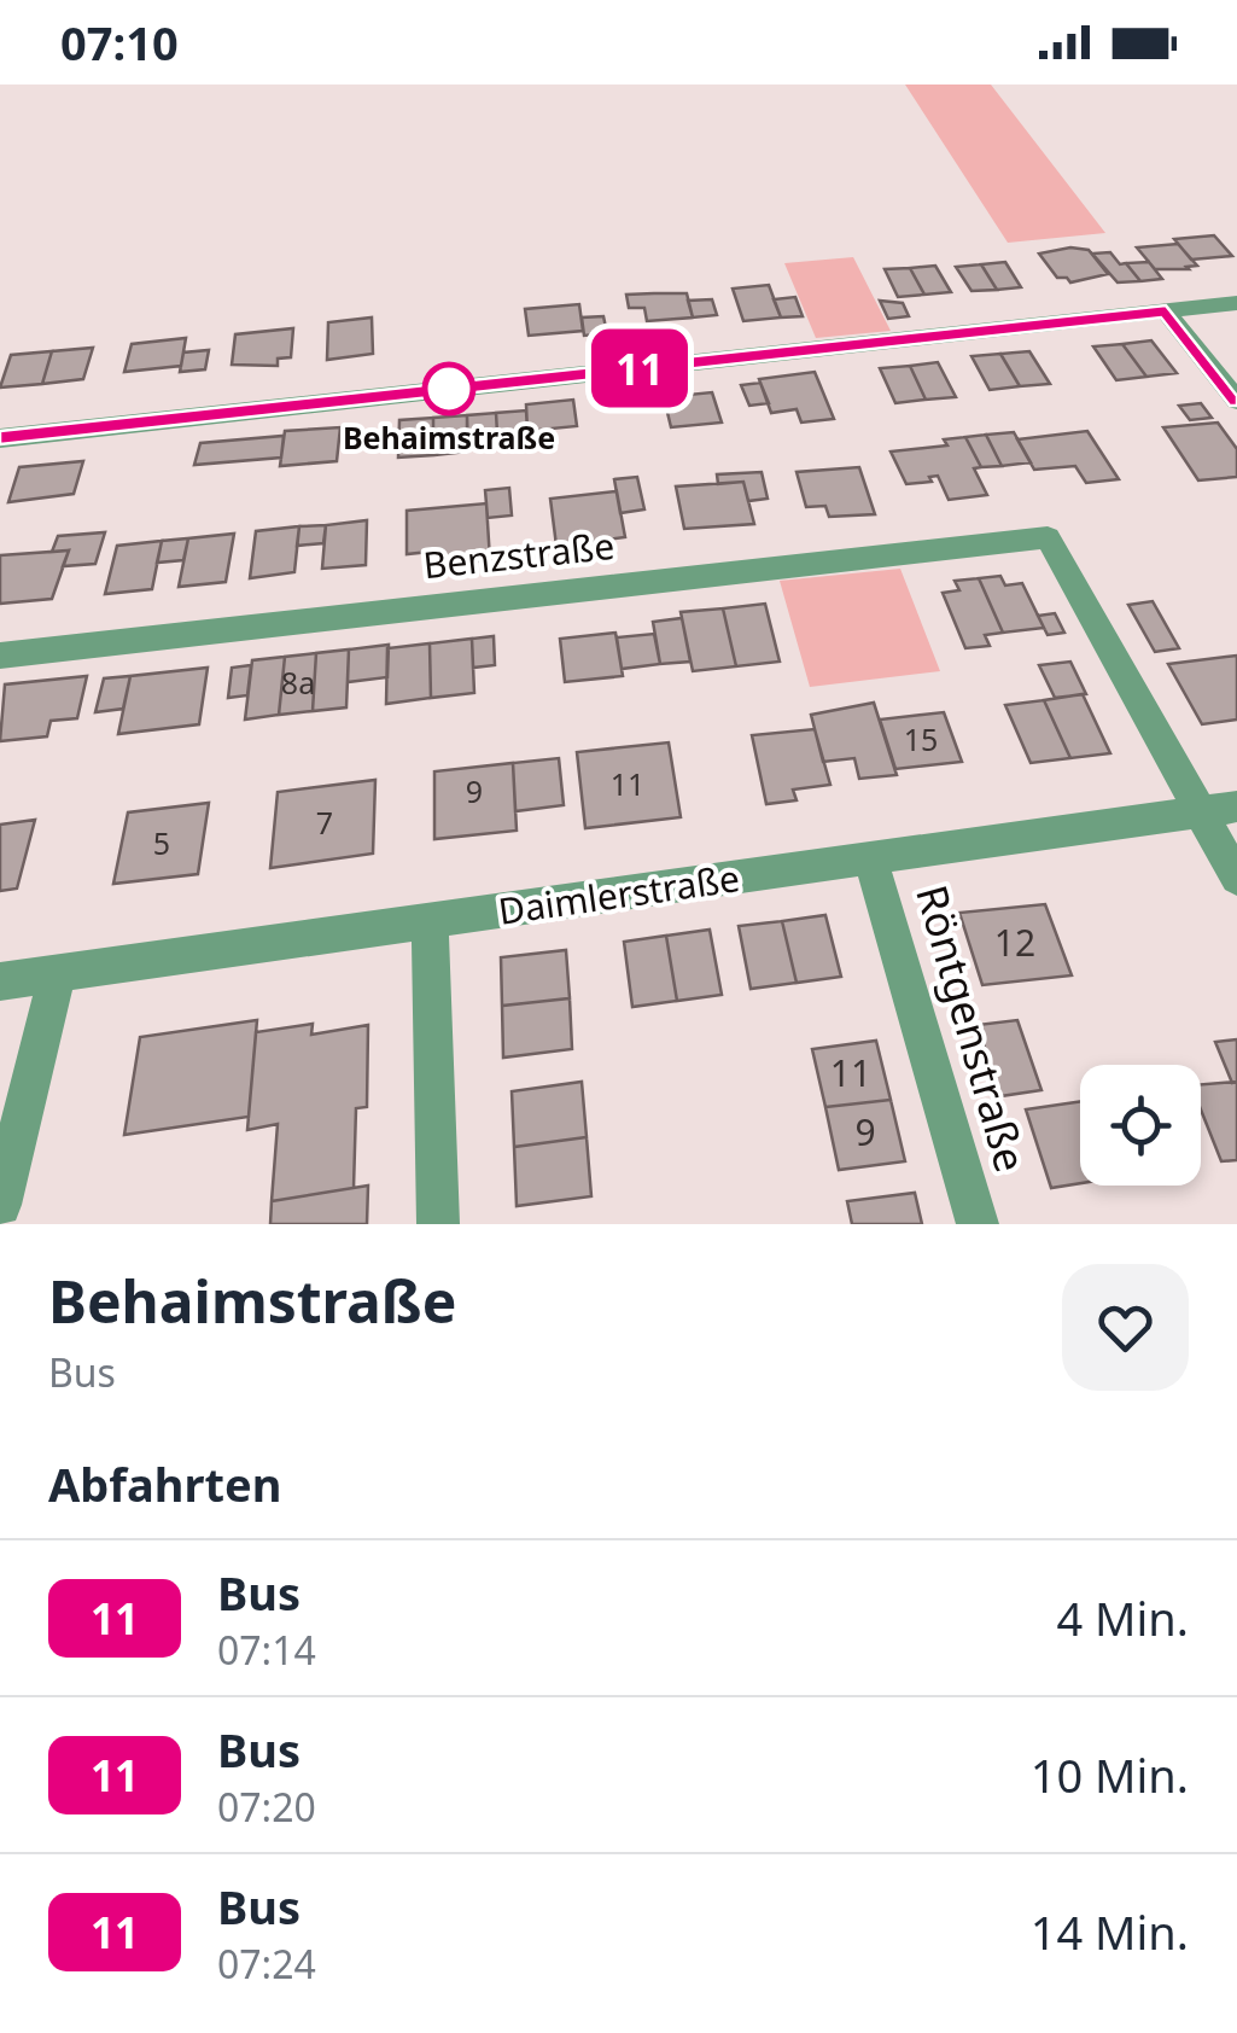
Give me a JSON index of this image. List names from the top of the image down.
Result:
{
  "streets": {
    "street": ["Benzstraße", "Daimlerstraße", "Röntgenstraße"]
  },
  "crossings": [
    ["Benzstraße", "Daimlerstraße"],
    ["Daimlerstraße", "Röntgenstraße"]
  ],
  "places": ["Behaimstraße"],
  "lines": ["bus line 11"],
  "house_numbers": [
    "8a",
    "15",
    "11",
    "9",
    "7",
    "5",
    "12",
    "11",
    "9"
  ],
  "page": {
    "status": "07:10",
    "on_map": "11",
    "heading": [
      ["Behaimstraße", "Bus"],
      "Abfahrten"
    ],
    "list": [
      {
        "mark": "11",
        "name": "Bus",
        "note": "07:14",
        "value": "4 Min."
      },
      {
        "mark": "11",
        "name": "Bus",
        "note": "07:20",
        "value": "10 Min."
      },
      {
        "mark": "11",
        "name": "Bus",
        "note": "07:24",
        "value": "14 Min."
      }
    ]
  }
}
